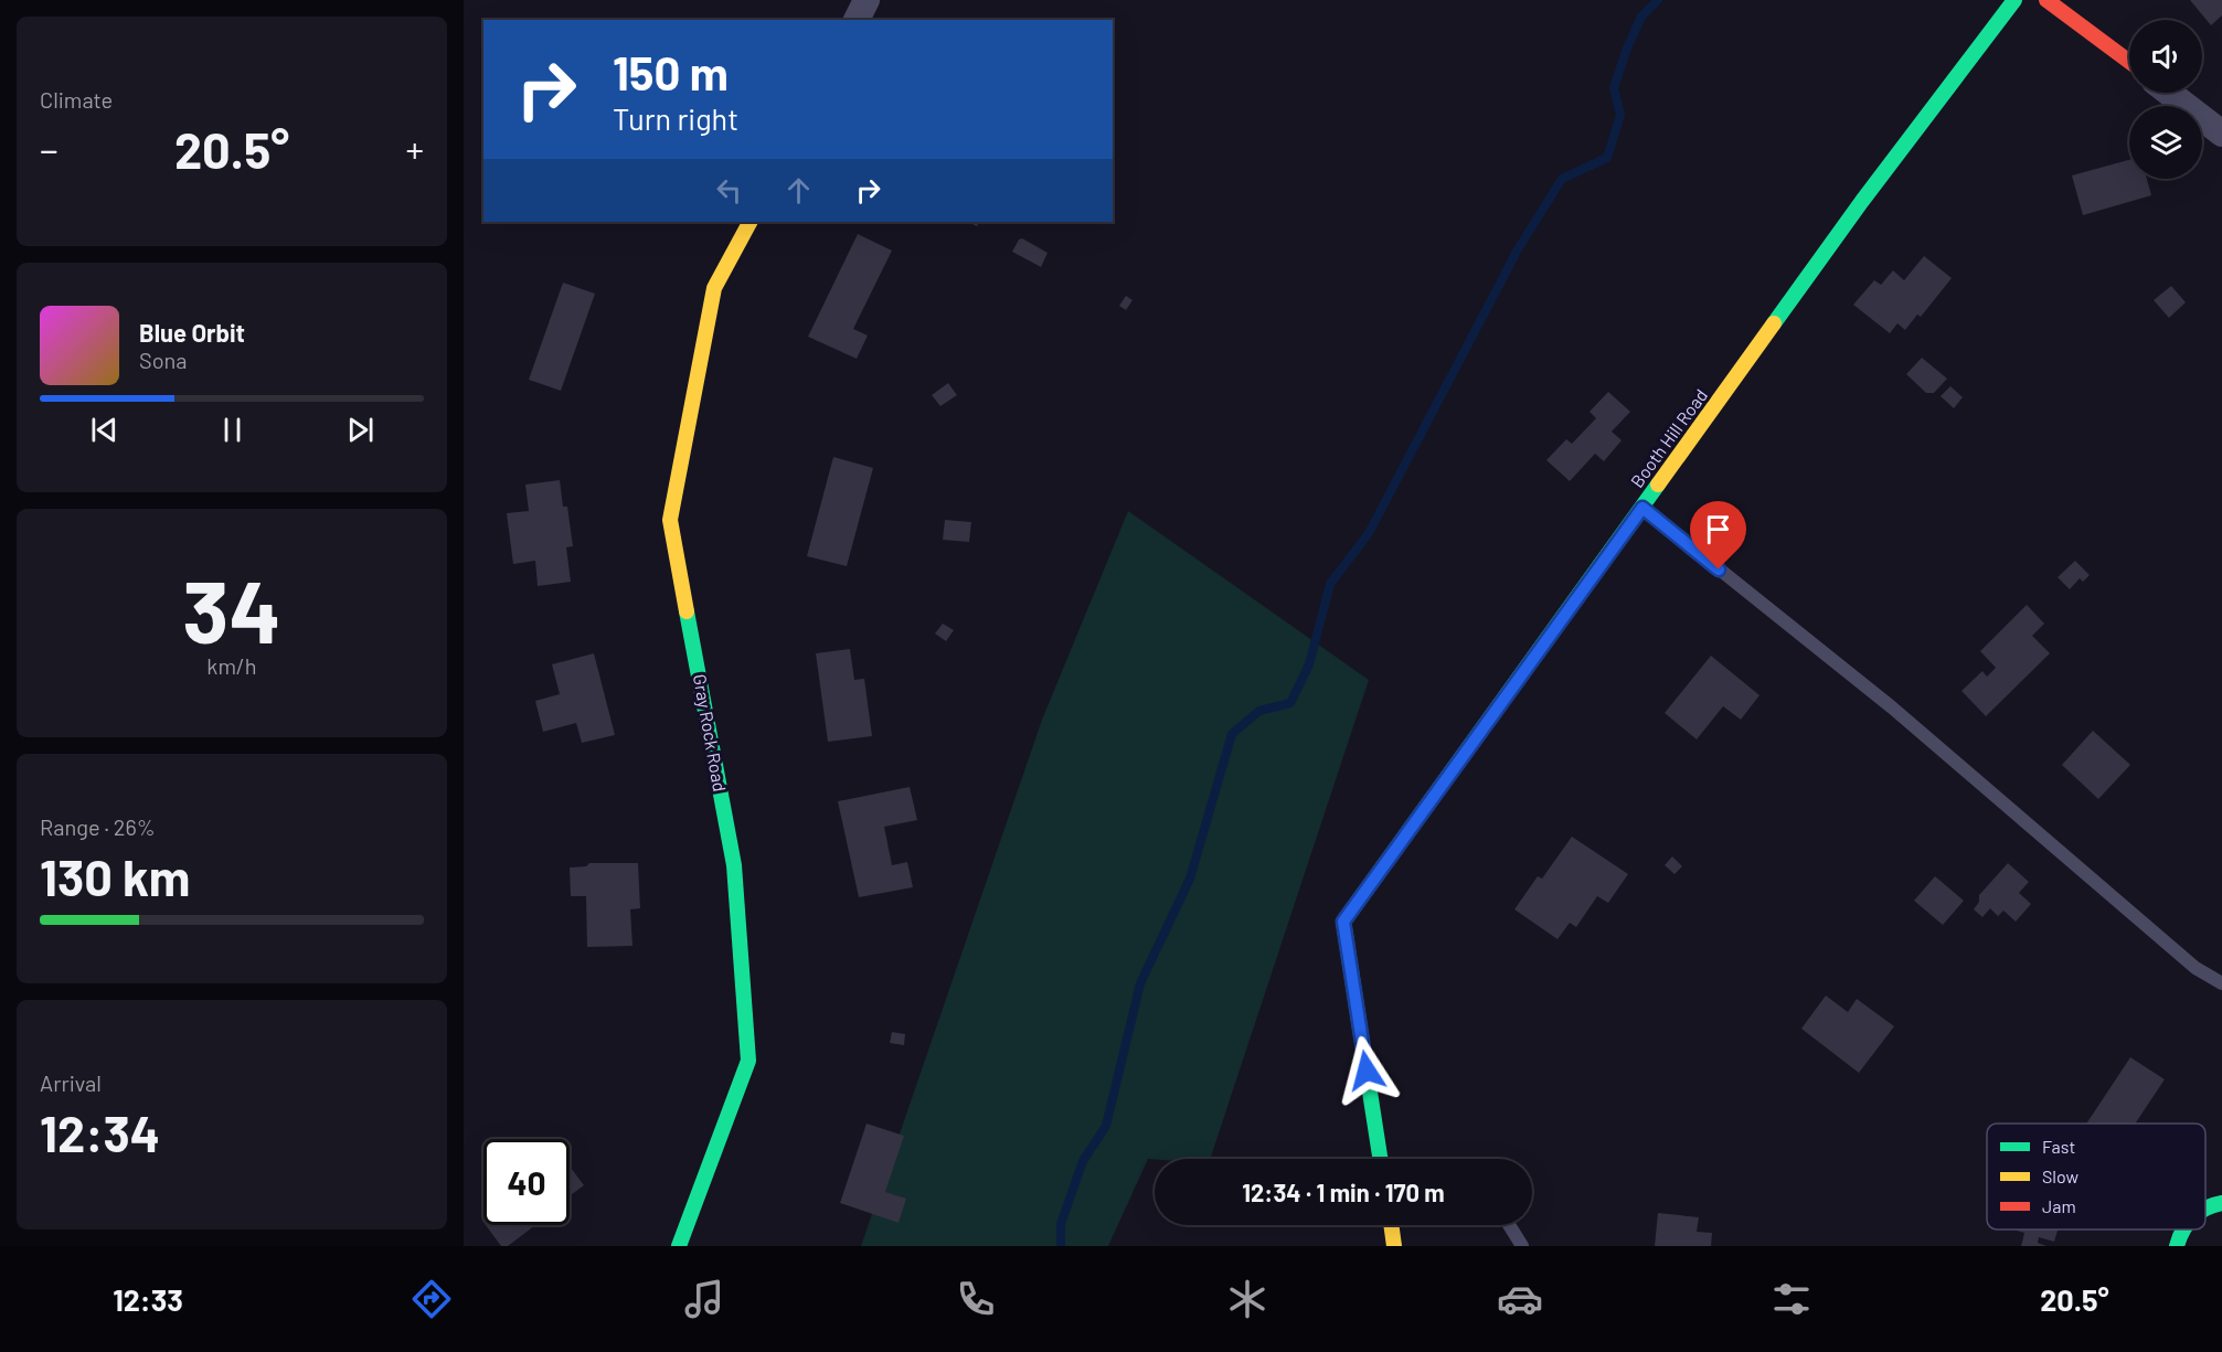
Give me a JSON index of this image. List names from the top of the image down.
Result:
{
  "streets": {
    "street": ["Booth Hill Road", "Gray Rock Road"]
  },
  "legend": ["Fast", "Slow", "Jam"],
  "page": {
    "tile": [
      "Climate",
      ["34", "km/h"],
      ["Range · 26%", "130 km"],
      ["Arrival", "12:34"]
    ],
    "turn": ["150 m", "Turn right"],
    "heat": ["−", "20.5°", "+"],
    "song": ["Blue Orbit", "Sona"],
    "limit": "40",
    "trip": "12:34 · 1 min · 170 m",
    "tabs": ["12:33", "20.5°"]
  }
}
